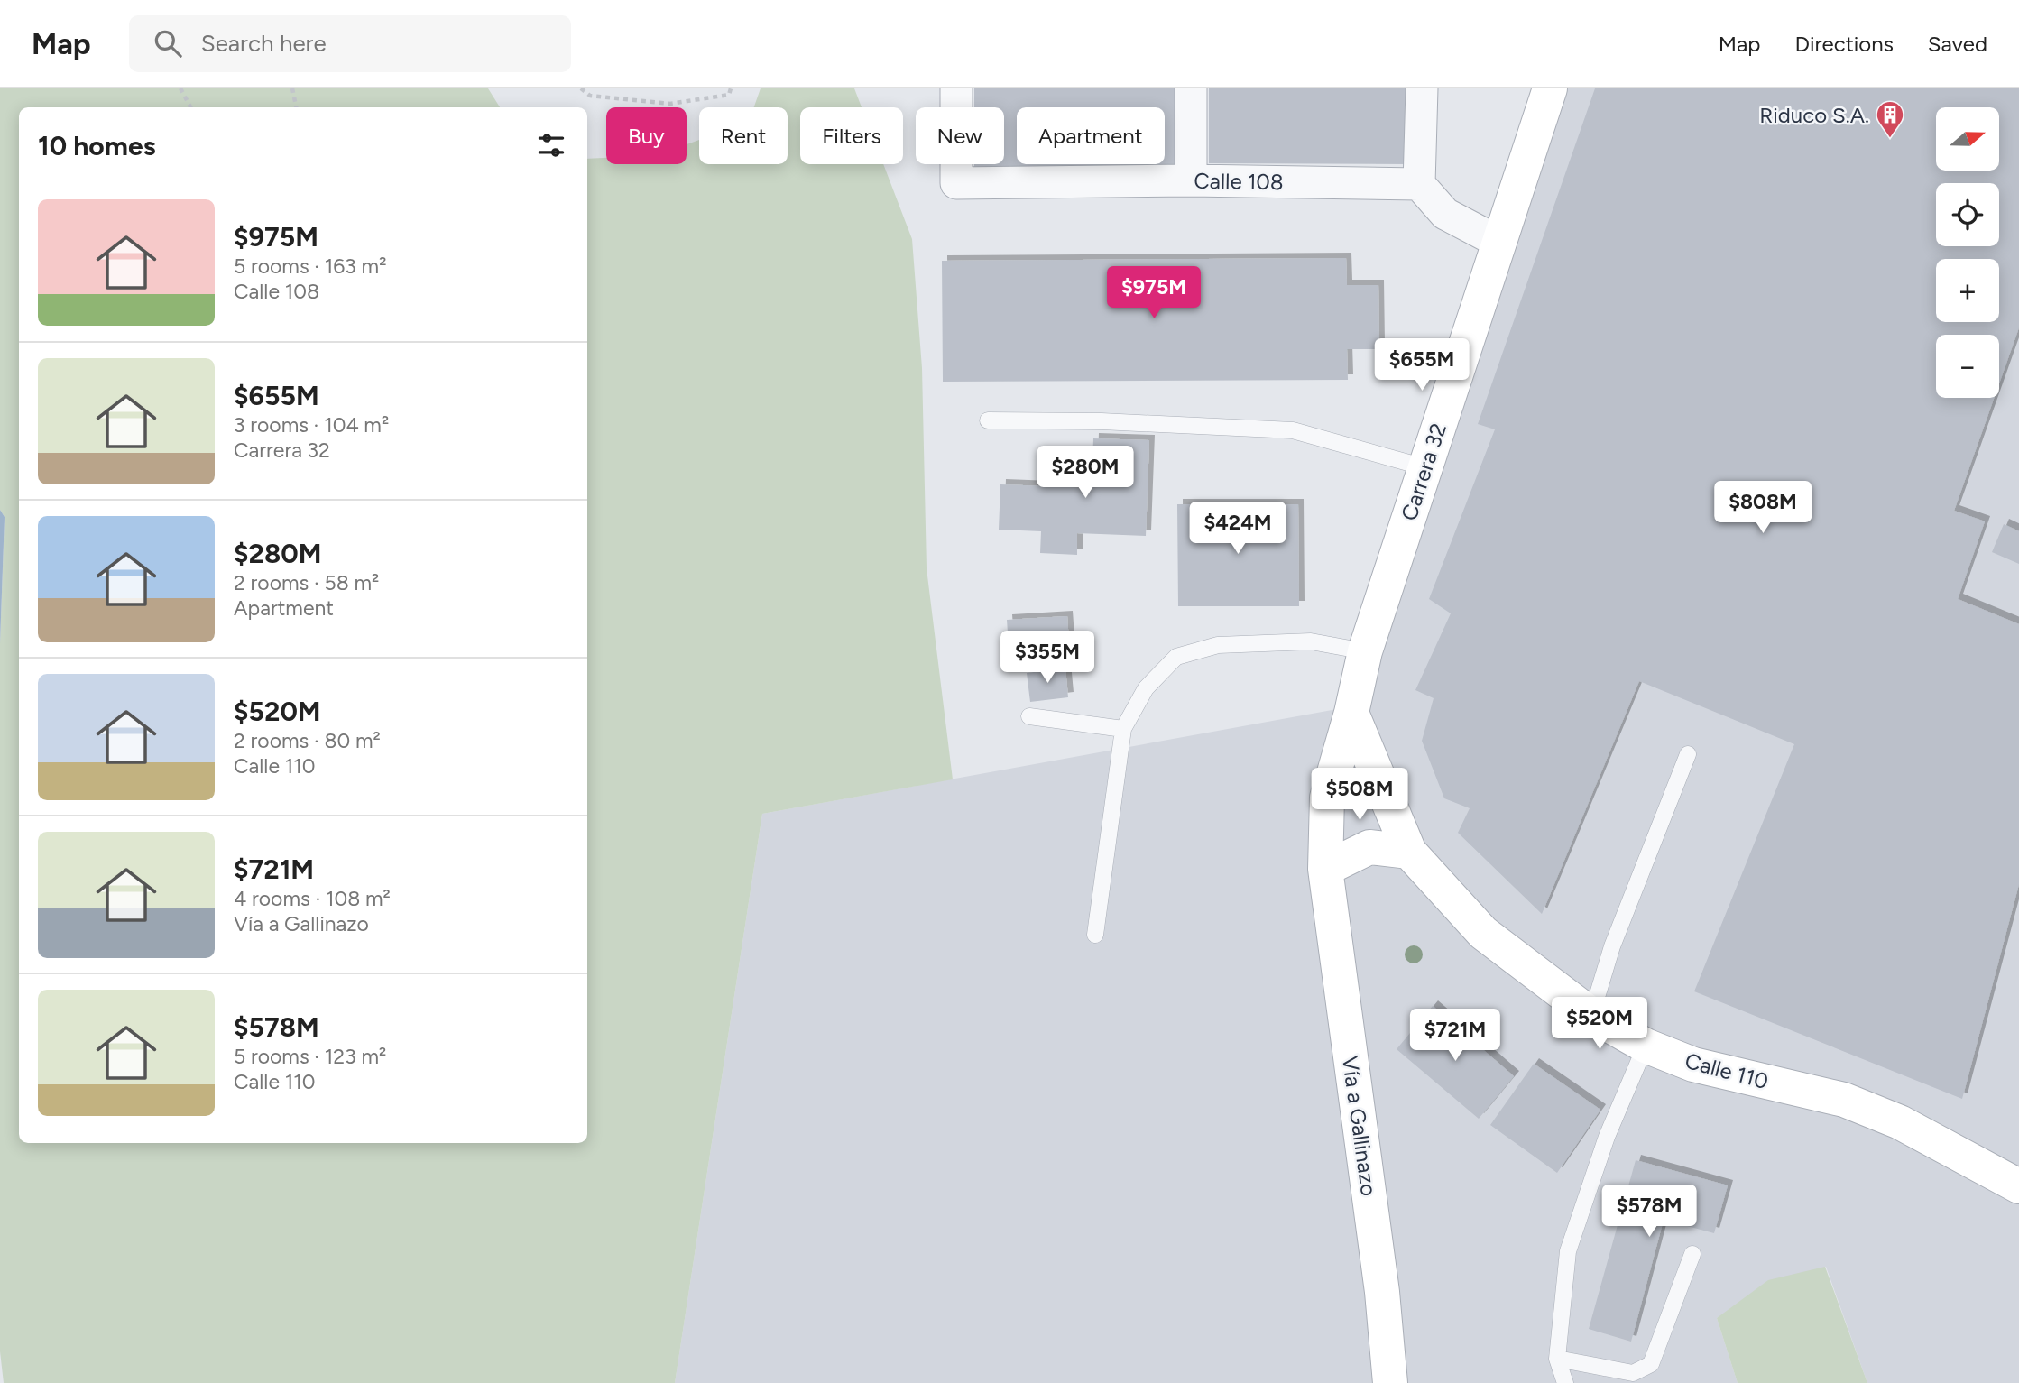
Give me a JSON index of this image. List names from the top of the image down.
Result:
{
  "streets": {
    "main road": ["Carrera 32", "Calle 110", "Vía a Gallinazo"],
    "street": ["Calle 108"]
  },
  "crossings": [
    ["Carrera 32", "Calle 110"],
    ["Carrera 32", "Vía a Gallinazo"],
    ["Calle 110", "Vía a Gallinazo"]
  ],
  "places": {
    "building": ["Riduco S.A."]
  },
  "north": "right",
  "page": {
    "header": "Map",
    "search": "Search here",
    "nav": ["Map", "Directions", "Saved"],
    "map_buttons": ["+", "−"],
    "chip": [
      "Buy",
      "Rent",
      "Filters",
      "New",
      "Apartment"
    ],
    "heading": "10 homes",
    "list": [
      {
        "name": "$975M",
        "note": "5 rooms · 163 m² · Calle 108"
      },
      {
        "name": "$655M",
        "note": "3 rooms · 104 m² · Carrera 32"
      },
      {
        "name": "$280M",
        "note": "2 rooms · 58 m² · Apartment"
      },
      {
        "name": "$520M",
        "note": "2 rooms · 80 m² · Calle 110"
      },
      {
        "name": "$721M",
        "note": "4 rooms · 108 m² · Vía a Gallinazo"
      },
      {
        "name": "$578M",
        "note": "5 rooms · 123 m² · Calle 110"
      }
    ],
    "price": [
      "$975M",
      "$655M",
      "$280M",
      "$808M",
      "$424M",
      "$355M",
      "$508M",
      "$520M",
      "$721M",
      "$578M"
    ]
  }
}
